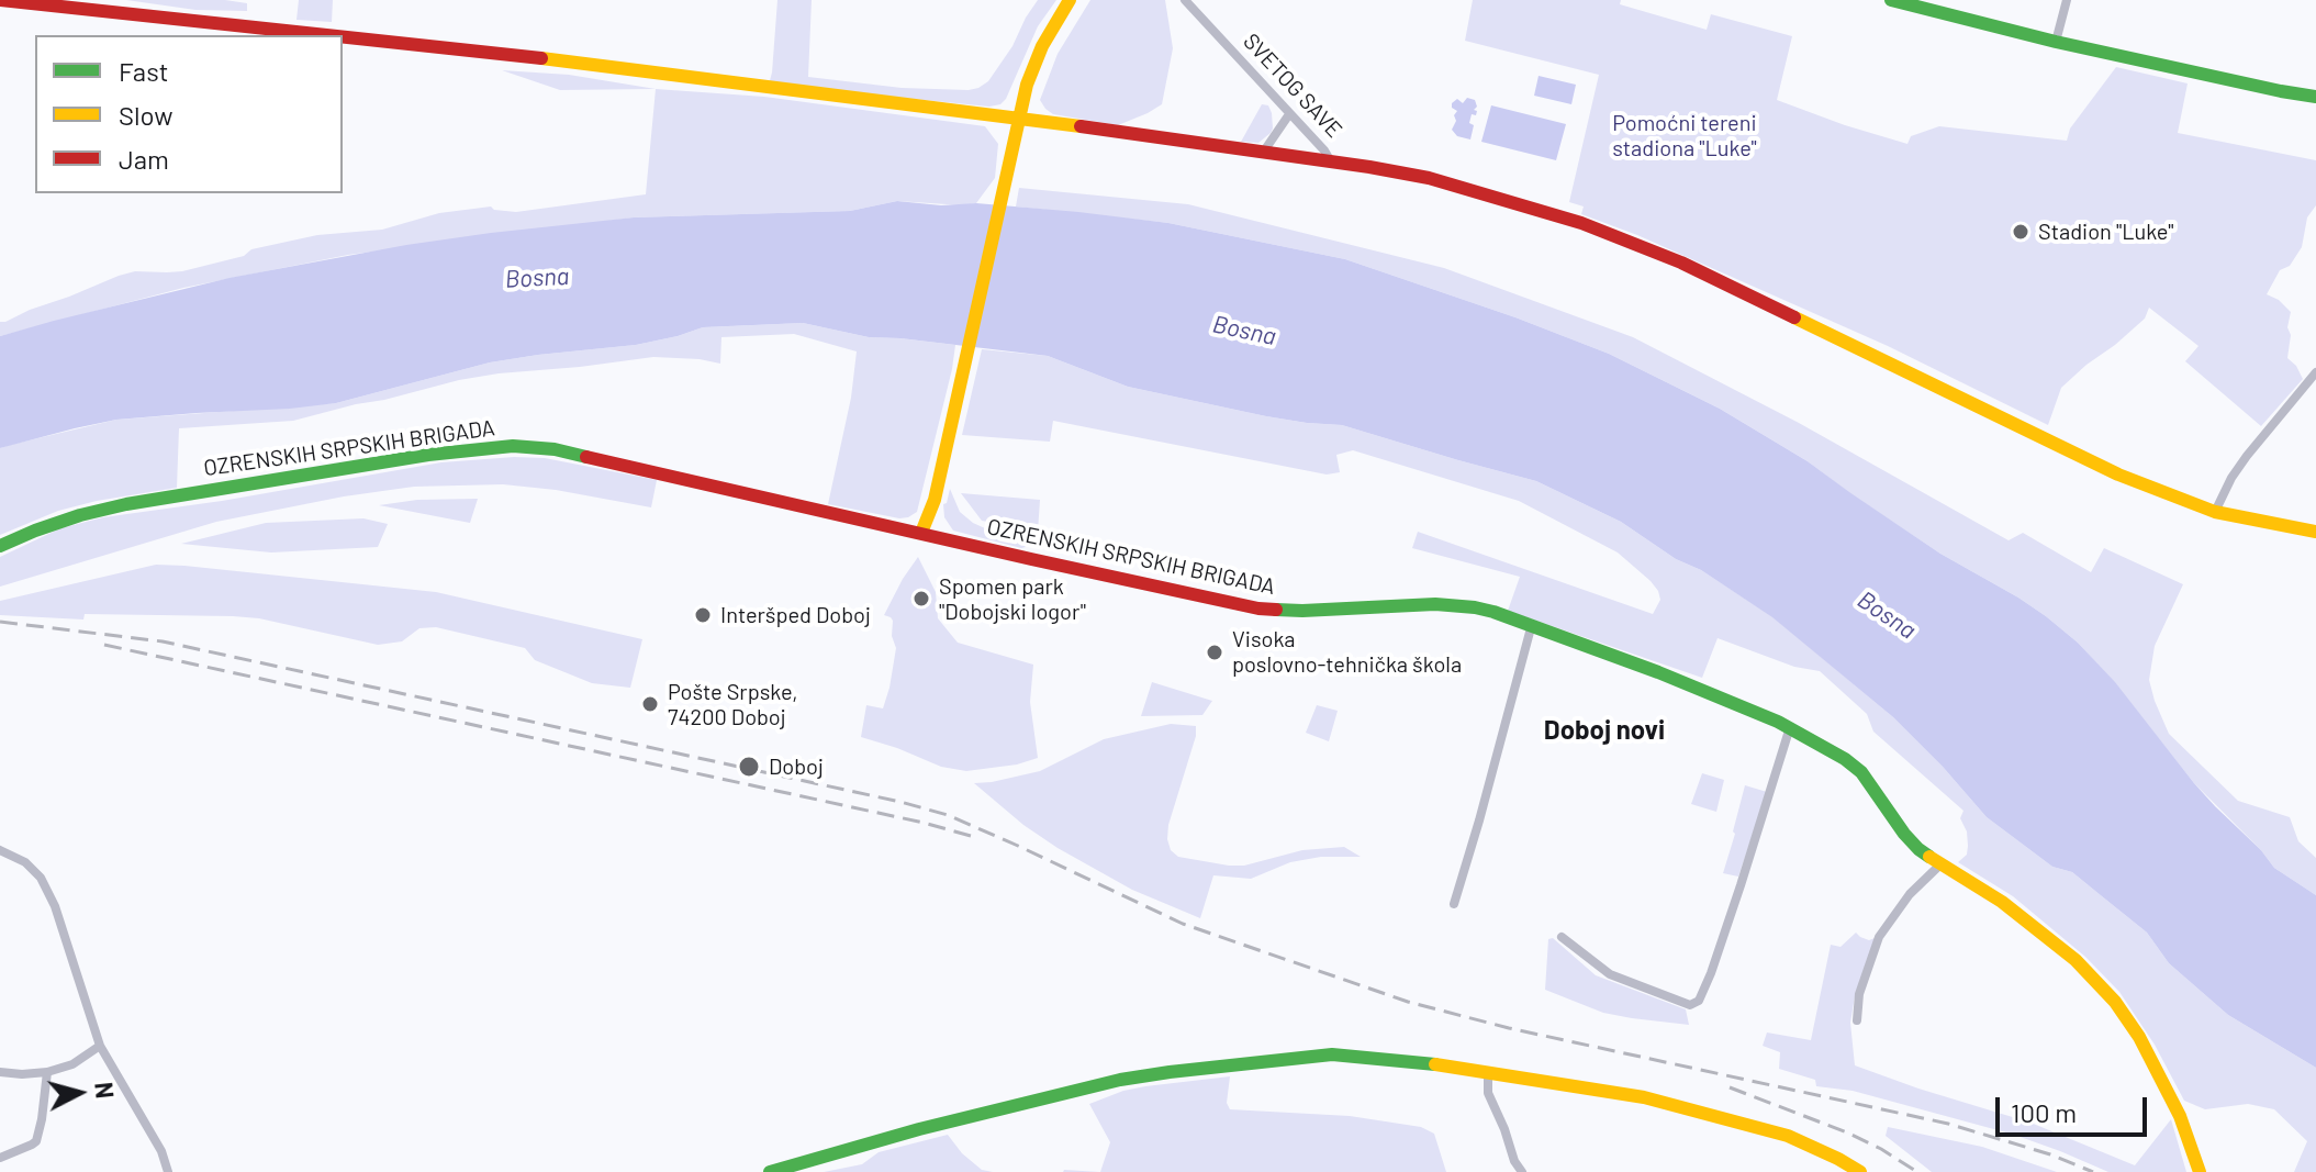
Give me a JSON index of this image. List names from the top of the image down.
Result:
{
  "streets": {
    "main road": ["OZRENSKIH SRPSKIH BRIGADA"],
    "street": ["SVETOG SAVE"]
  },
  "districts": ["Doboj novi"],
  "water": ["Bosna"],
  "parks": ["Pomoćni tereni stadiona \"Luke\""],
  "places": [
    "Stadion \"Luke\"",
    "Spomen park \"Dobojski logor\"",
    "Interšped Doboj",
    "Visoka poslovno-tehnička škola",
    "Pošte Srpske, 74200 Doboj",
    "Doboj"
  ],
  "legend": ["Fast", "Slow", "Jam"],
  "scale_bar": "100 m",
  "north": "right"
}
